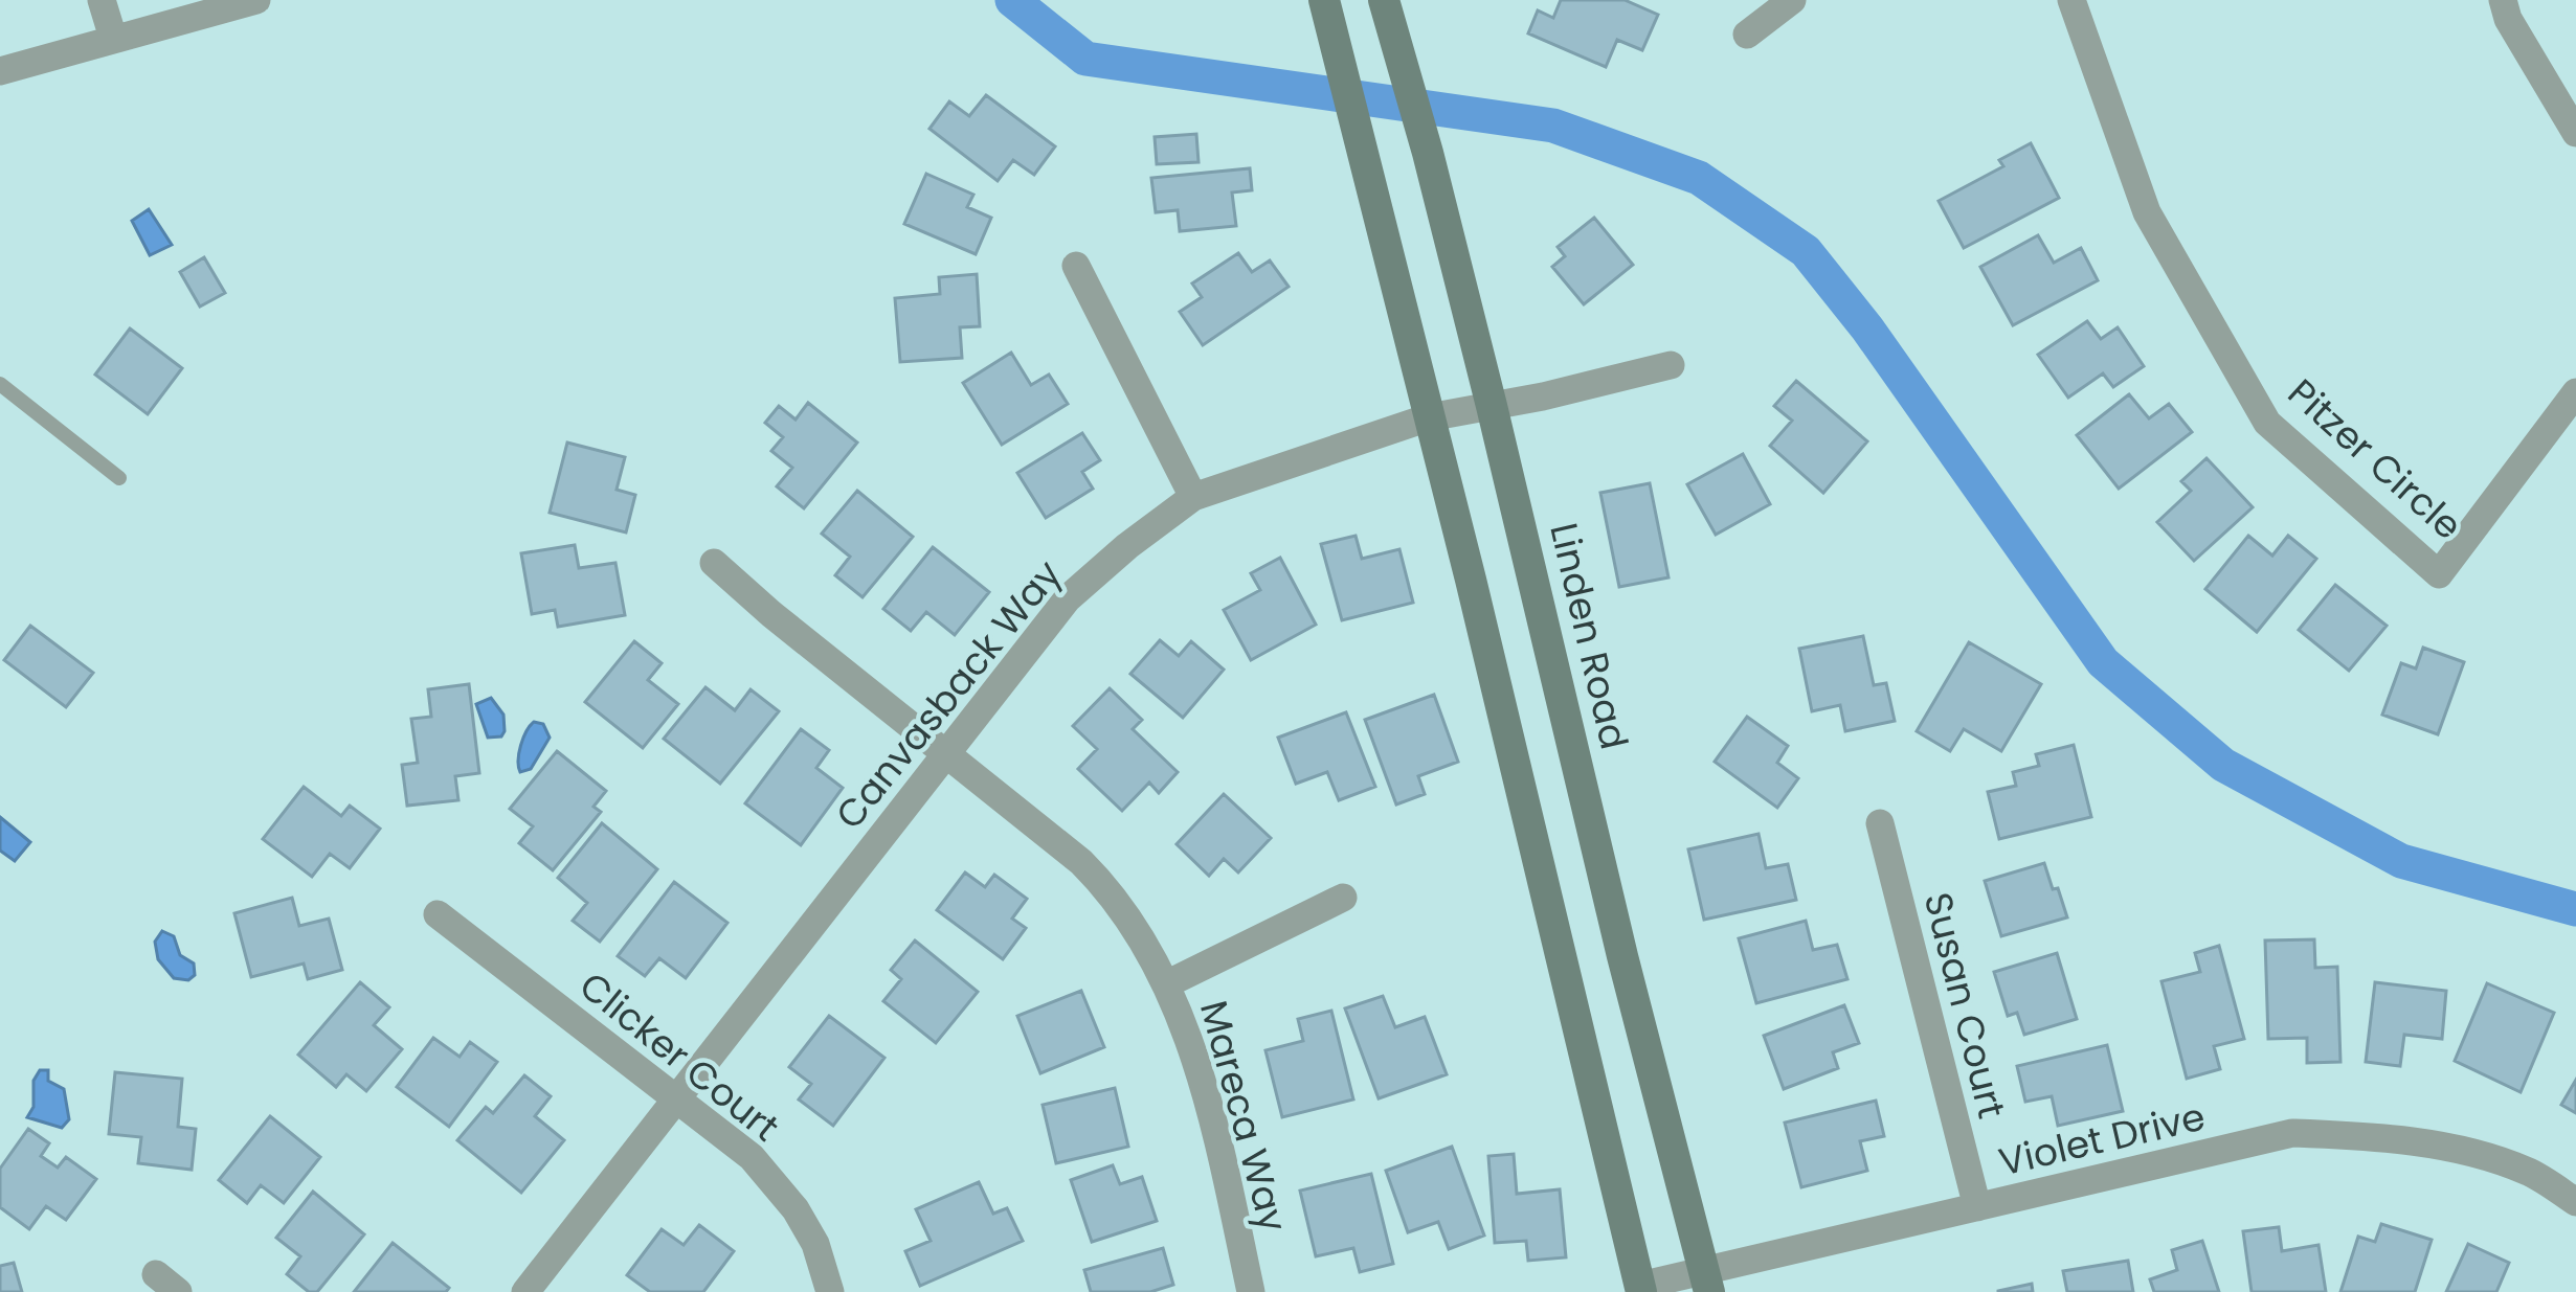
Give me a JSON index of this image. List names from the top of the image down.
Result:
{
  "streets": {
    "street": [
      "Pitzer Circle",
      "Linden Road",
      "Canvasback Way",
      "Susan Court",
      "Clicker Court",
      "Mareca Way",
      "Violet Drive"
    ]
  },
  "crossings": [
    ["Linden Road", "Canvasback Way"],
    ["Linden Road", "Violet Drive"],
    ["Canvasback Way", "Clicker Court"],
    ["Canvasback Way", "Mareca Way"],
    ["Susan Court", "Violet Drive"]
  ]
}
